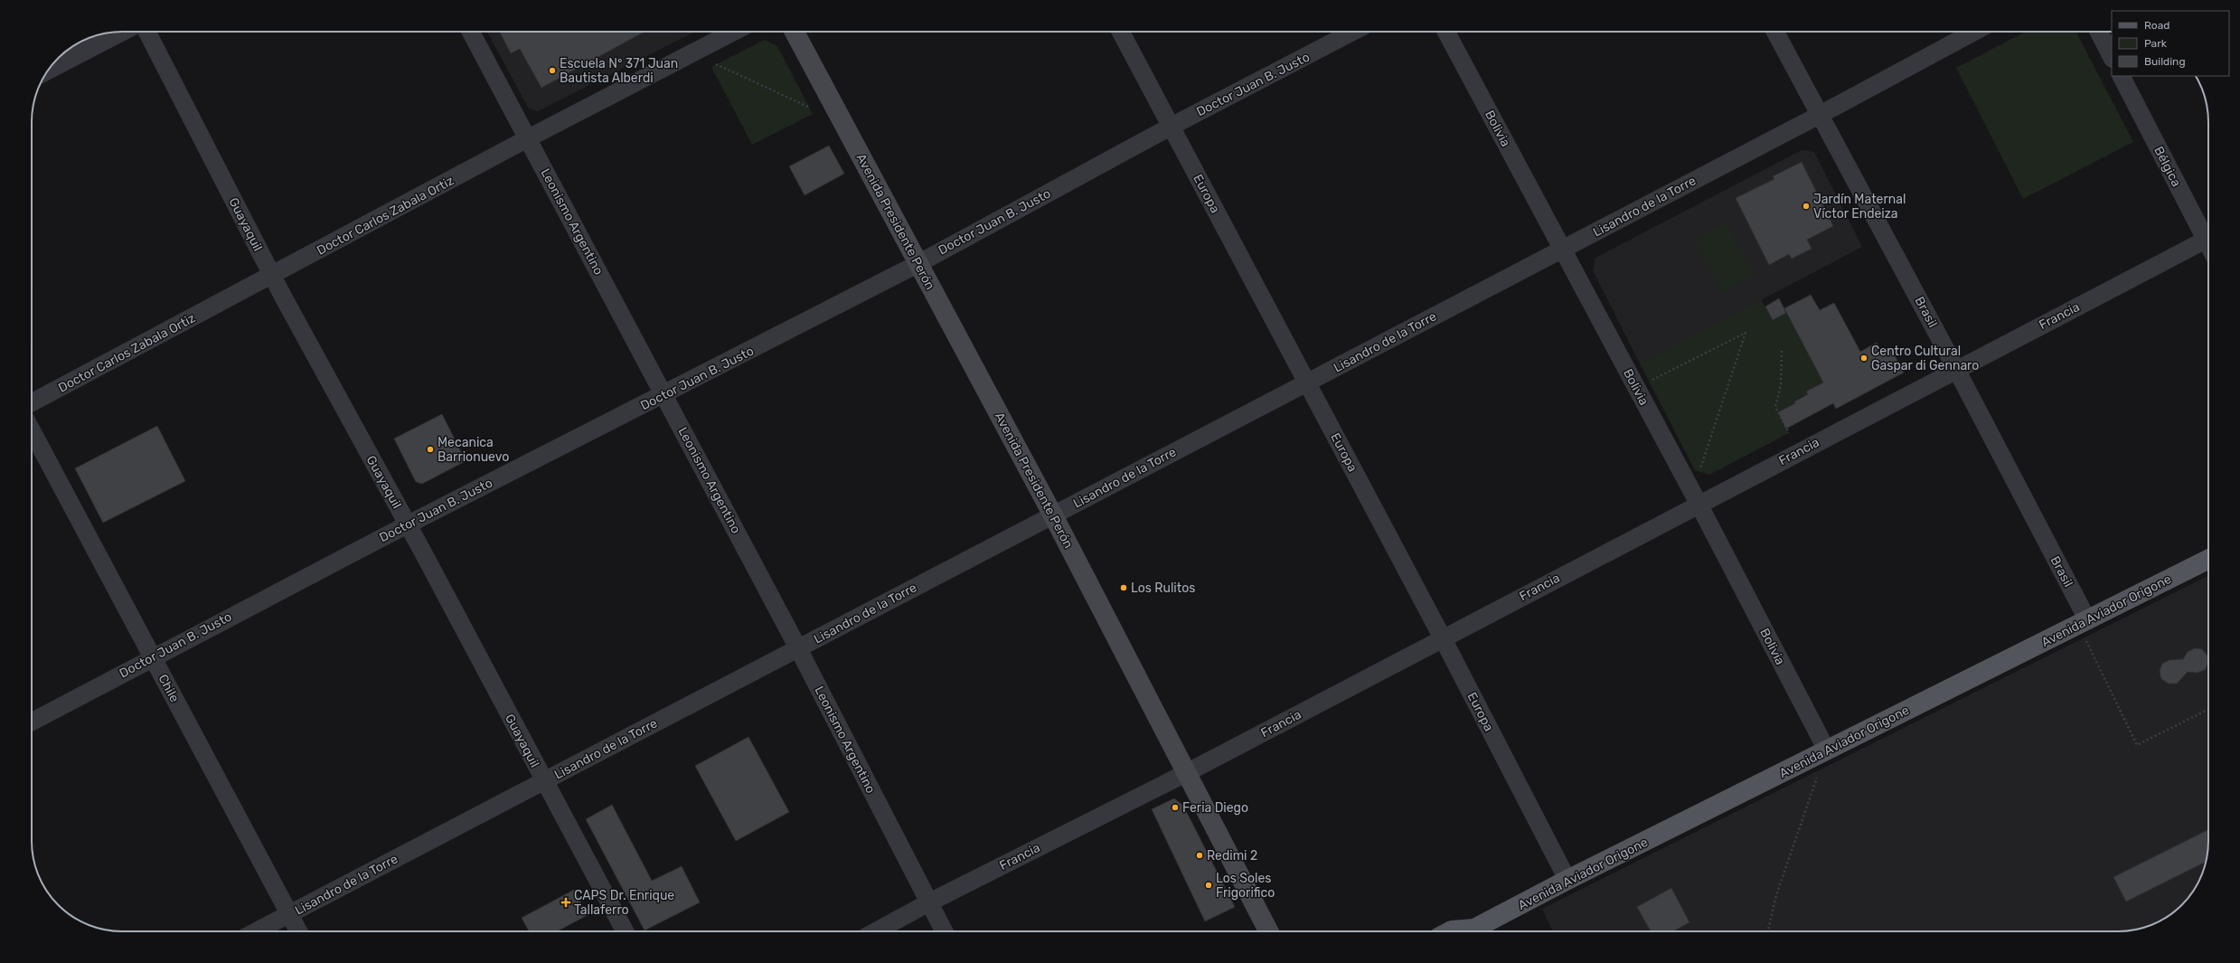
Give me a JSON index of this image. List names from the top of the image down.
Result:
{
  "streets": {
    "main road": ["Avenida Presidente Perón", "Avenida Aviador Origone"],
    "street": [
      "Doctor Juan B. Justo",
      "Bolivia",
      "Bélgica",
      "Europa",
      "Lisandro de la Torre",
      "Doctor Carlos Zabala Ortiz",
      "Leonismo Argentino",
      "Guayaquil",
      "Brasil",
      "Francia",
      "Chile"
    ]
  },
  "crossings": [
    ["Doctor Juan B. Justo", "Europa"],
    ["Doctor Juan B. Justo", "Leonismo Argentino"],
    ["Doctor Juan B. Justo", "Avenida Presidente Perón"],
    ["Doctor Juan B. Justo", "Guayaquil"],
    ["Doctor Juan B. Justo", "Chile"],
    ["Bolivia", "Lisandro de la Torre"],
    ["Bolivia", "Francia"],
    ["Bolivia", "Avenida Aviador Origone"],
    ["Europa", "Lisandro de la Torre"],
    ["Europa", "Francia"],
    ["Europa", "Avenida Aviador Origone"],
    ["Lisandro de la Torre", "Leonismo Argentino"],
    ["Lisandro de la Torre", "Avenida Presidente Perón"],
    ["Lisandro de la Torre", "Guayaquil"],
    ["Lisandro de la Torre", "Brasil"],
    ["Lisandro de la Torre", "Chile"],
    ["Doctor Carlos Zabala Ortiz", "Leonismo Argentino"],
    ["Doctor Carlos Zabala Ortiz", "Guayaquil"],
    ["Leonismo Argentino", "Francia"],
    ["Avenida Presidente Perón", "Francia"],
    ["Brasil", "Francia"],
    ["Brasil", "Avenida Aviador Origone"]
  ],
  "places": {
    "other": [
      "Escuela N° 371 Juan Bautista Alberdi",
      "Jardín Maternal Víctor Endeiza",
      "Centro Cultural Gaspar di Gennaro",
      "Mecanica Barrionuevo",
      "Los Rulitos",
      "Feria Diego",
      "Redimi 2",
      "Los Soles Frigorifico"
    ],
    "health": ["CAPS Dr. Enrique Tallaferro"]
  },
  "legend": ["Road", "Park", "Building"]
}
